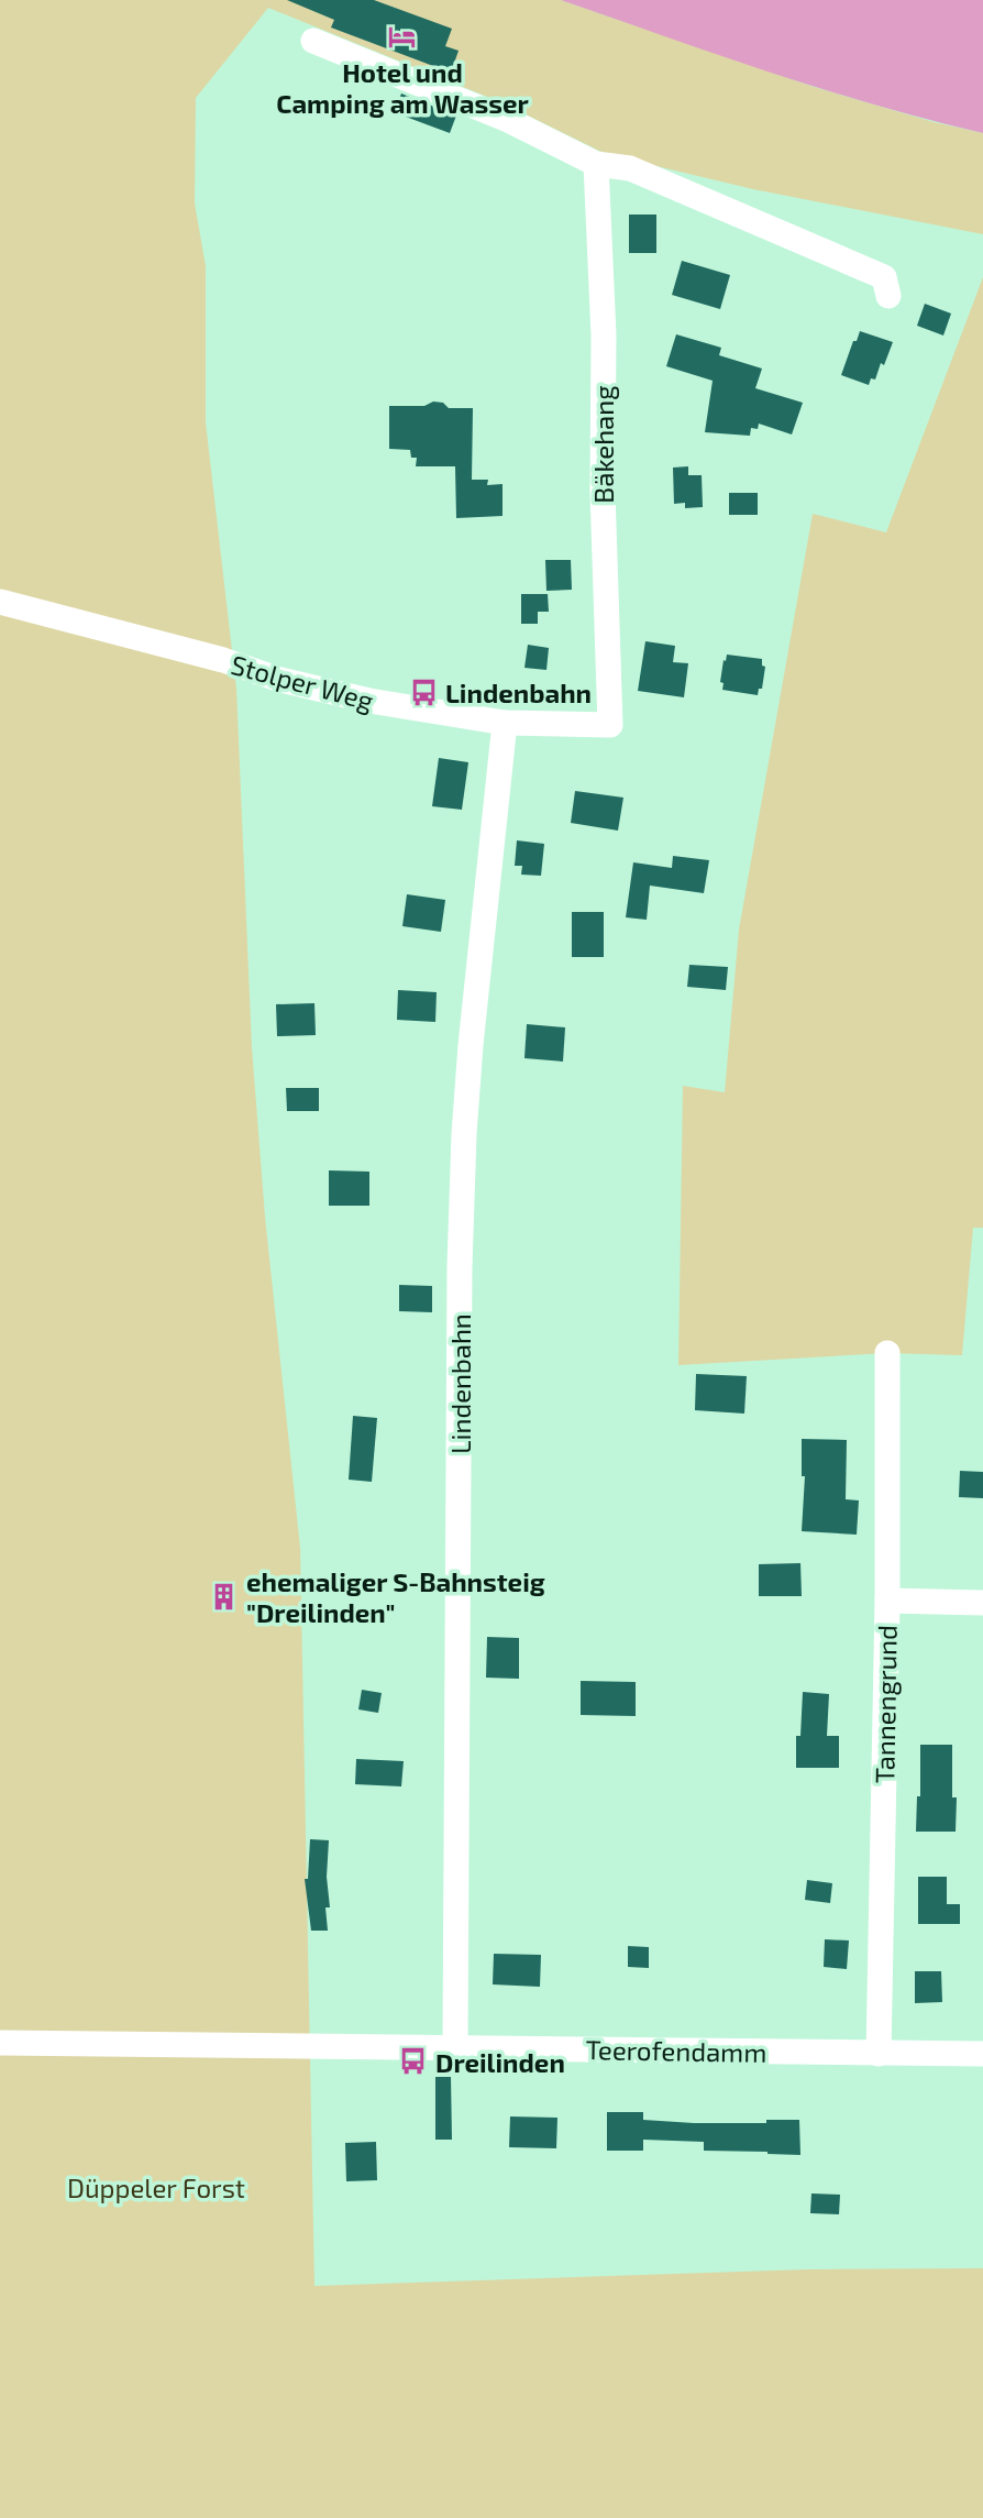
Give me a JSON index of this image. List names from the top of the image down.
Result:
{
  "streets": {
    "street": [
      "Bäkehang",
      "Stolper Weg",
      "Lindenbahn",
      "Tannengrund",
      "Teerofendamm"
    ]
  },
  "crossings": [
    ["Bäkehang", "Stolper Weg"],
    ["Stolper Weg", "Lindenbahn"],
    ["Lindenbahn", "Teerofendamm"],
    ["Tannengrund", "Teerofendamm"]
  ],
  "parks": ["Düppeler Forst"],
  "places": {
    "hotel": ["Hotel und Camping am Wasser"],
    "bus stop": ["Lindenbahn", "Dreilinden"],
    "building": ["ehemaliger S-Bahnsteig \"Dreilinden\""]
  }
}
